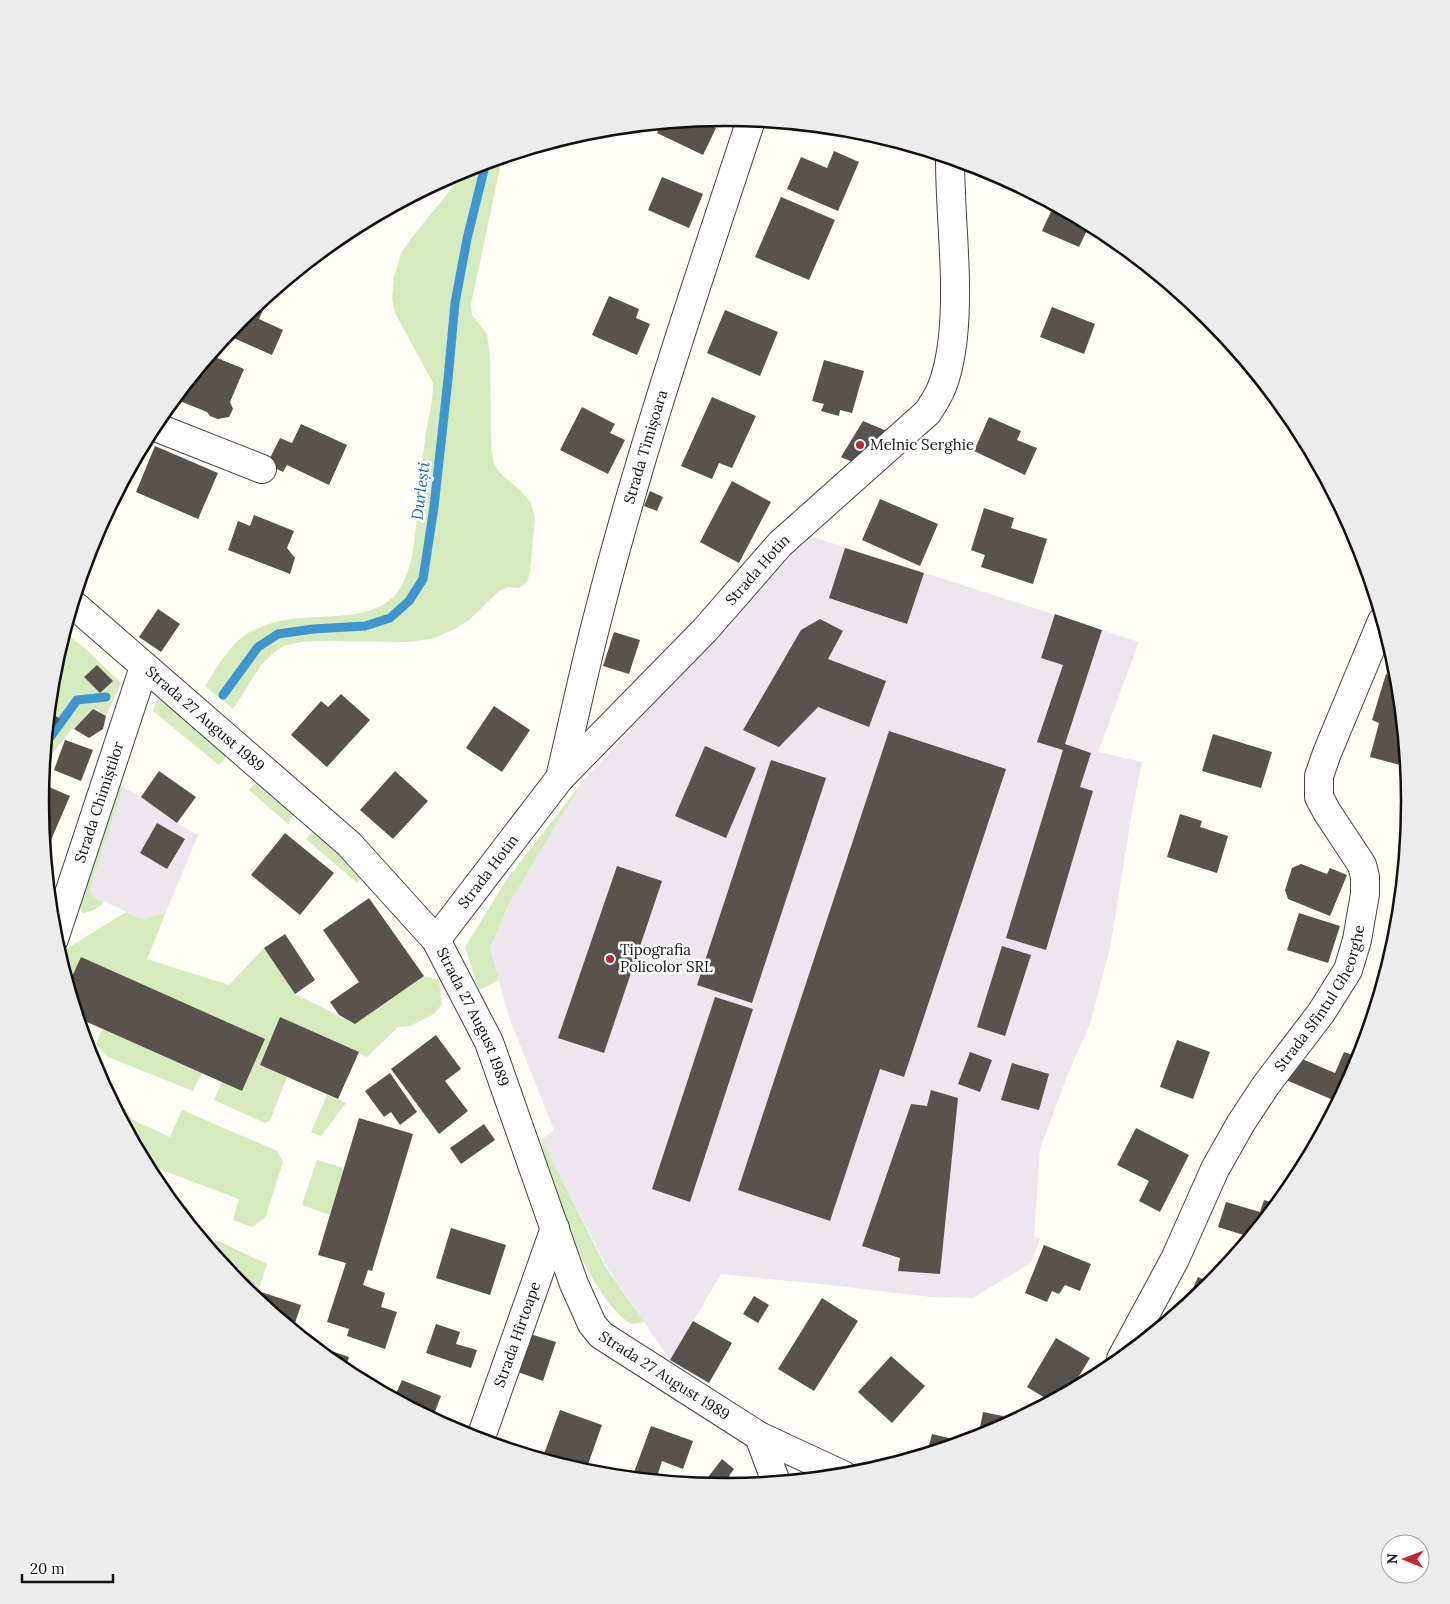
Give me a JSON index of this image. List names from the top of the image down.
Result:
{
  "streets": {
    "street": [
      "Strada Timișoara",
      "Strada Hotin",
      "Strada 27 August 1989",
      "Strada Chimiștilor",
      "Strada Sfîntul Gheorghe",
      "Strada Hîrtoape"
    ]
  },
  "crossings": [
    ["Strada Timișoara", "Strada Hotin"],
    ["Strada Hotin", "Strada 27 August 1989"],
    ["Strada 27 August 1989", "Strada Chimiștilor"],
    ["Strada 27 August 1989", "Strada Hîrtoape"]
  ],
  "water": ["Durlești"],
  "places": ["Melnic Serghie", "Tipografia Policolor SRL"],
  "scale_bar": "20 m",
  "north": "left"
}
